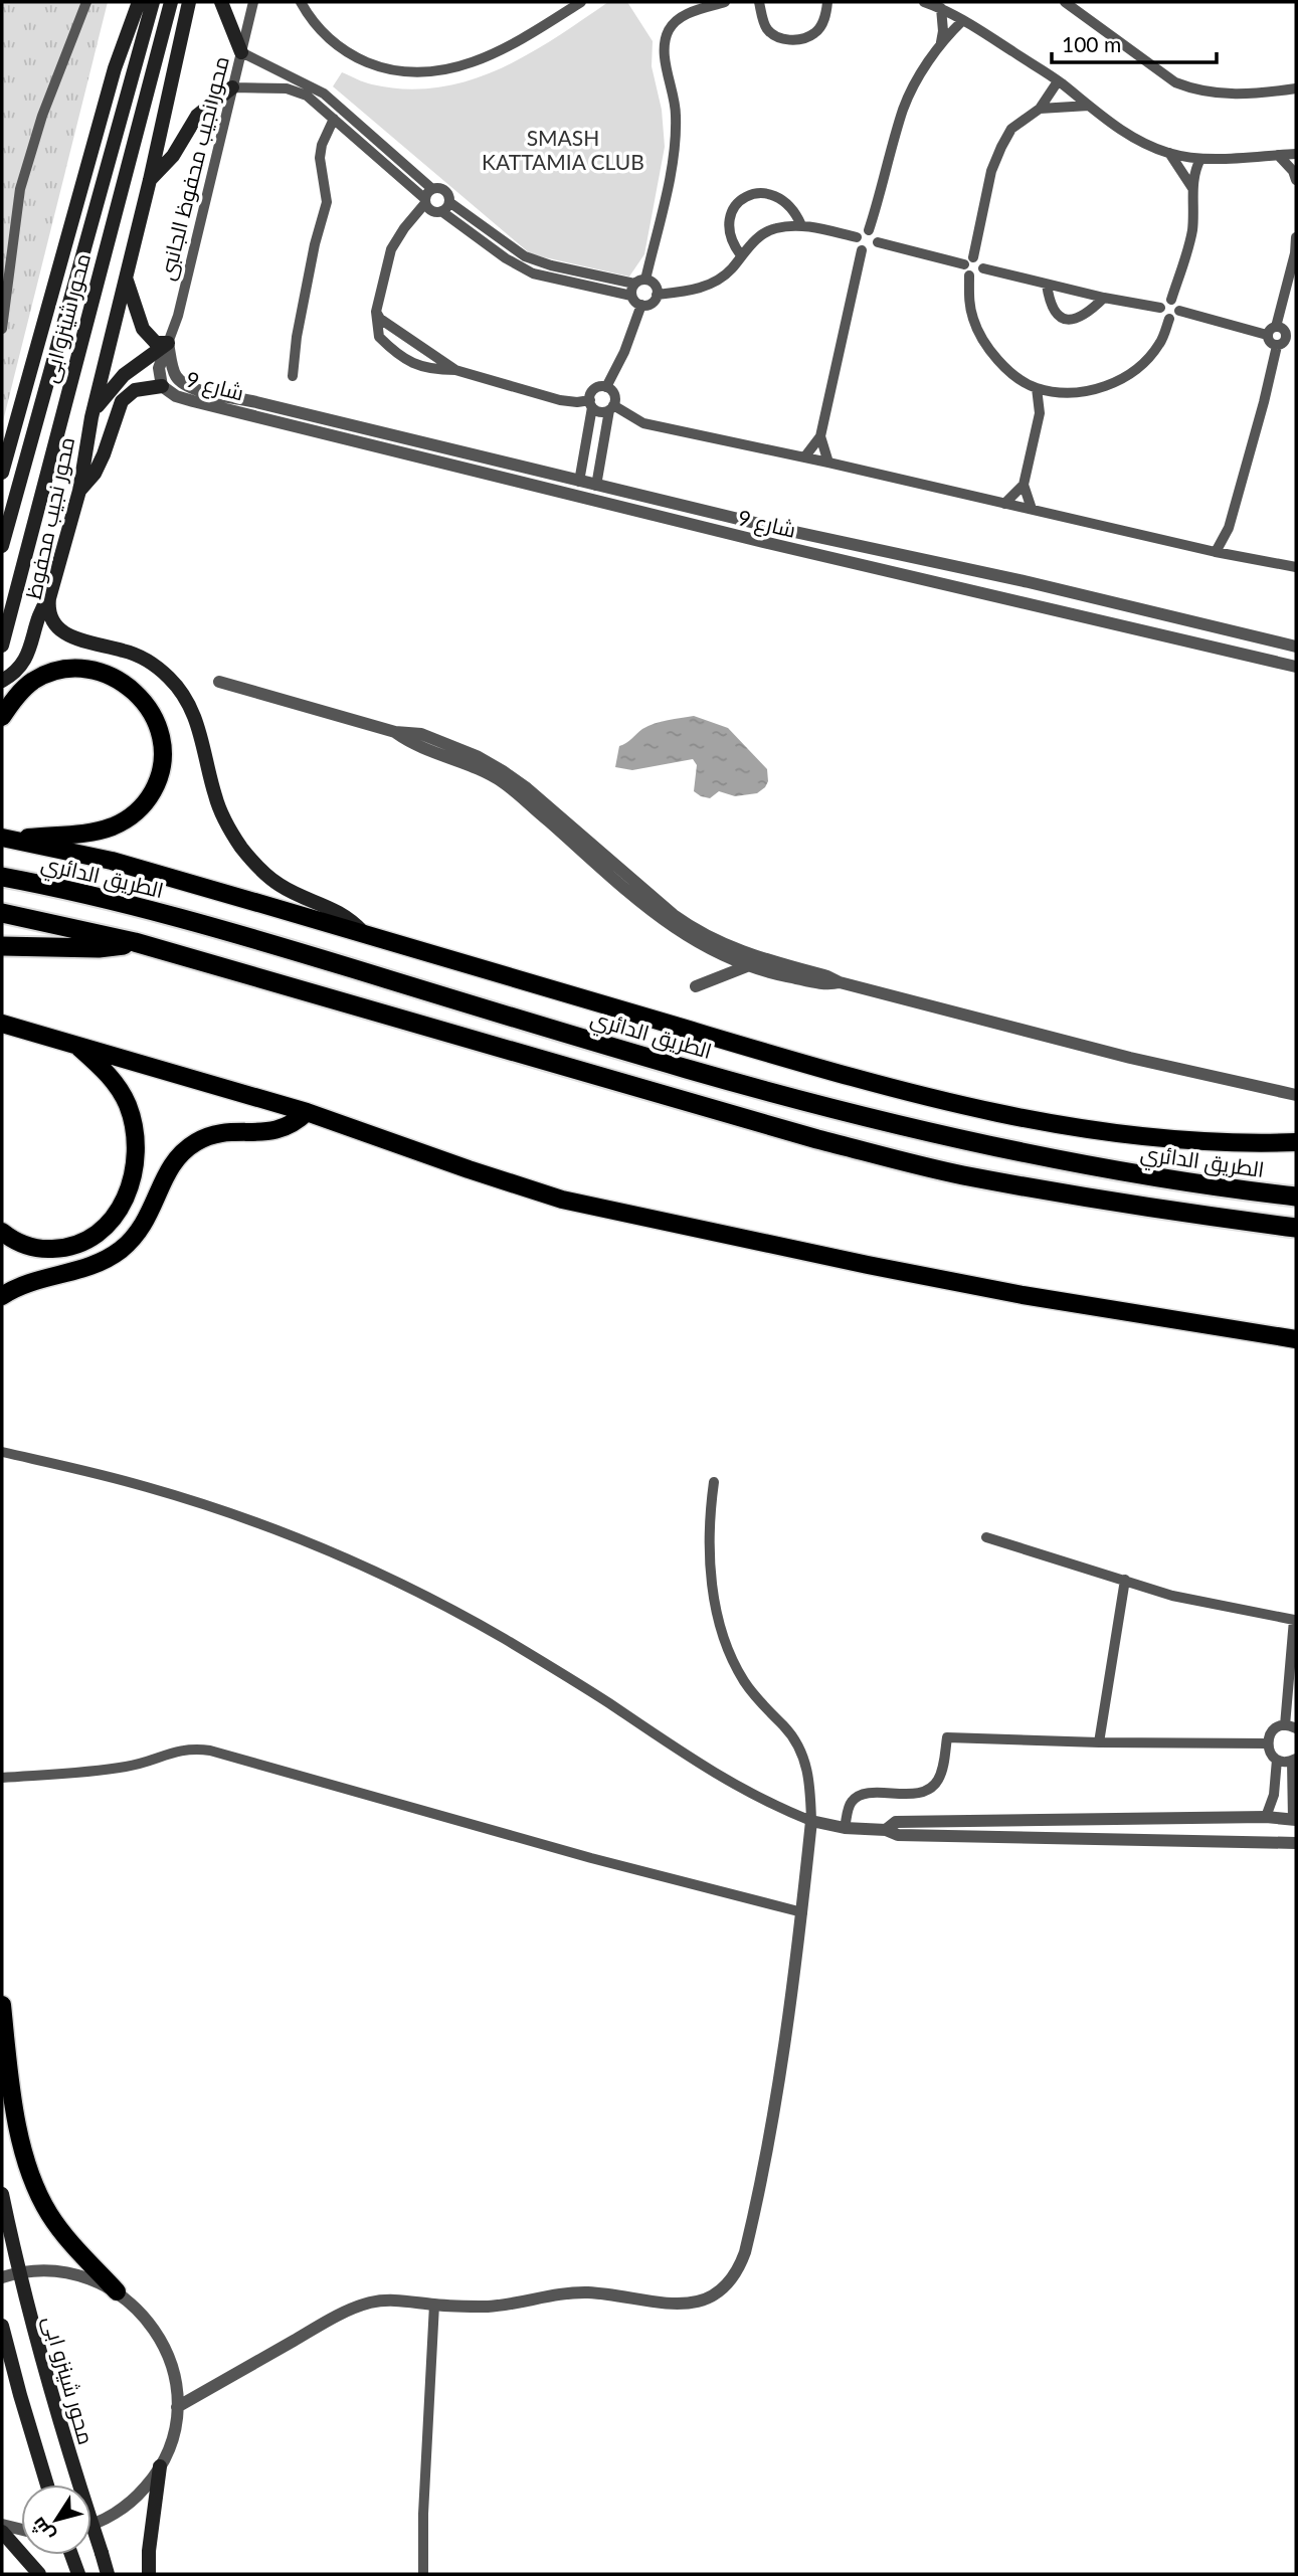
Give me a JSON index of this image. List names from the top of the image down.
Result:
{
  "streets": {
    "highway": ["الطريق الدائري"],
    "main road": ["محور شينزو ابى", "محور نجيب محفوظ"],
    "street": ["محور نجيب محفوظ الجانبى", "شارع 9"]
  },
  "crossings": [
    ["محور نجيب محفوظ الجانبى", "شارع 9"],
    ["محور نجيب محفوظ", "الطريق الدائري"]
  ],
  "parks": ["SMASH KATTAMIA CLUB"],
  "scale_bar": "100 m",
  "north": "bottom left"
}
